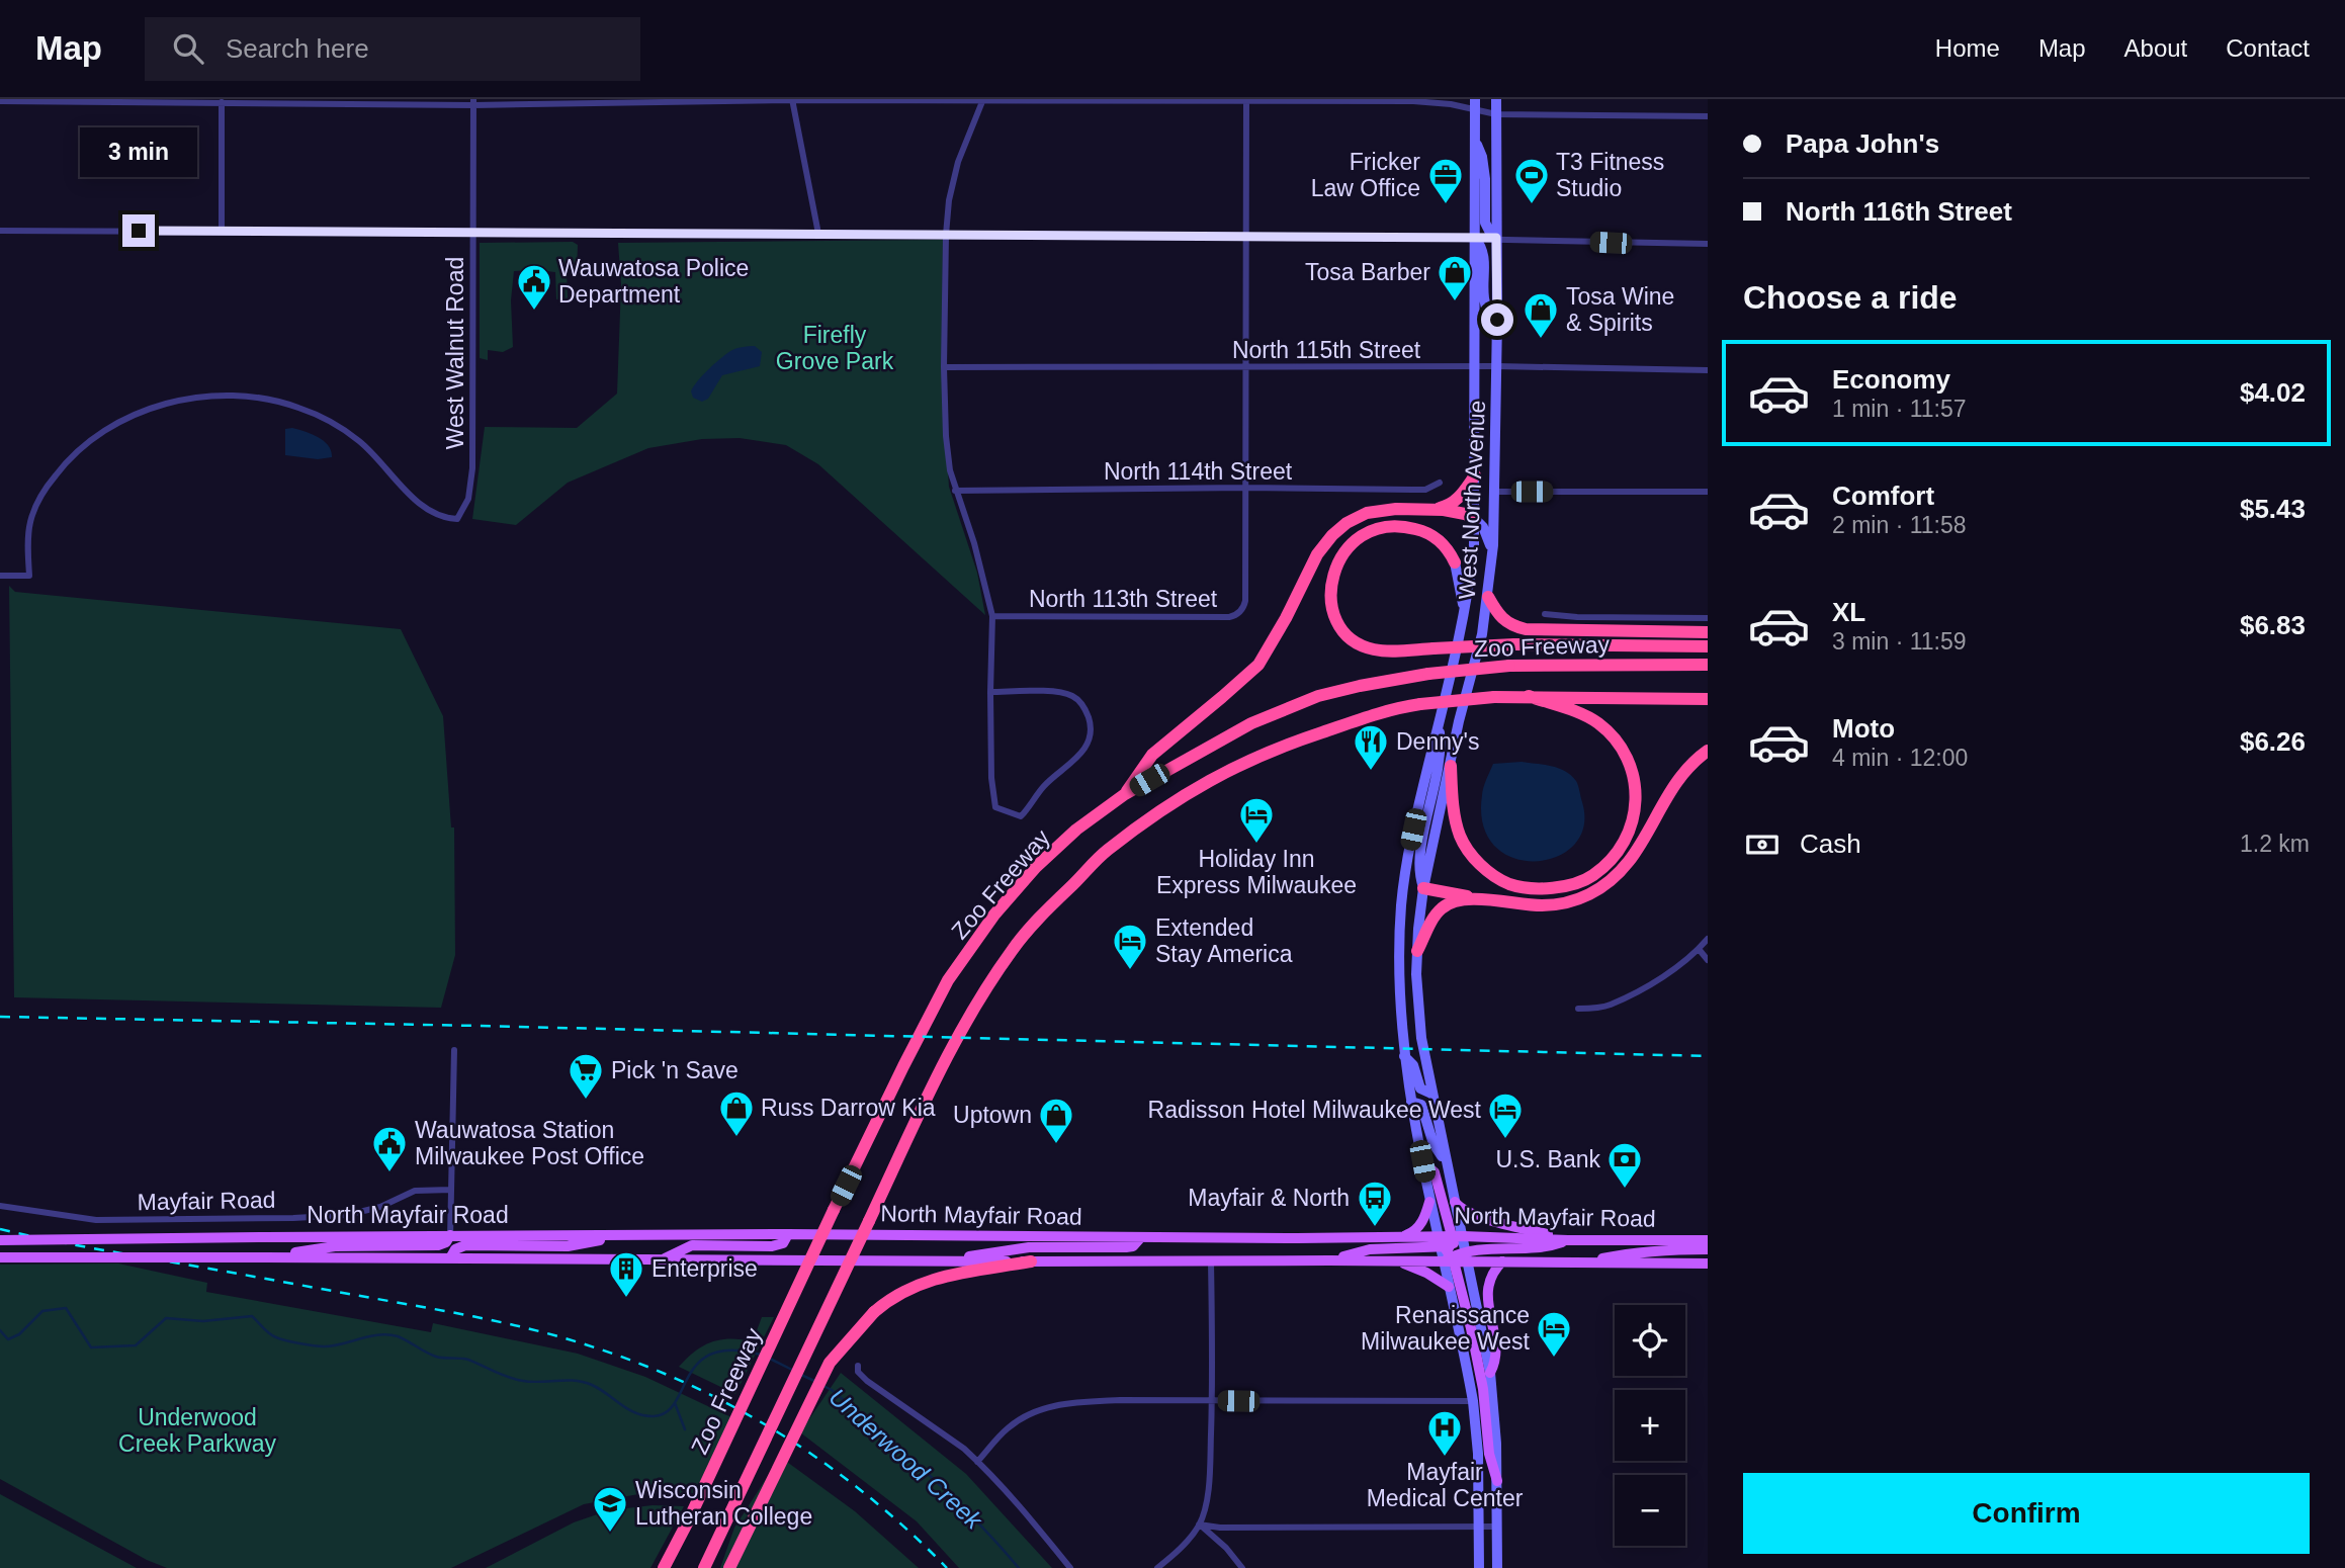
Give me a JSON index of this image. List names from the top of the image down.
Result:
{
  "streets": {
    "highway": ["Zoo Freeway"],
    "main road": ["West North Avenue", "North Mayfair Road"],
    "street": [
      "North 115th Street",
      "West Walnut Road",
      "North 114th Street",
      "North 113th Street",
      "Mayfair Road"
    ]
  },
  "crossings": [
    ["North 115th Street", "West North Avenue"],
    ["North 114th Street", "North 113th Street"],
    ["West North Avenue", "North Mayfair Road"]
  ],
  "water": ["Underwood Creek"],
  "parks": ["Firefly Grove Park", "Underwood Creek Parkway"],
  "places": {
    "office": ["Fricker Law Office"],
    "sports": ["T3 Fitness Studio"],
    "shop": [
      "Tosa Barber",
      "Tosa Wine & Spirits",
      "Russ Darrow Kia",
      "Uptown"
    ],
    "public building": ["Wauwatosa Police Department", "Wauwatosa Station Milwaukee Post Office"],
    "restaurant": ["Denny's"],
    "hotel": [
      "Holiday Inn Express Milwaukee",
      "Extended Stay America",
      "Radisson Hotel Milwaukee West",
      "Renaissance Milwaukee West"
    ],
    "supermarket": ["Pick 'n Save"],
    "bank": ["U.S. Bank"],
    "bus stop": ["Mayfair & North"],
    "building": ["Enterprise"],
    "hospital": ["Mayfair Medical Center"],
    "school or university": ["Wisconsin Lutheran College"]
  },
  "page": {
    "header": "Map",
    "search": "Search here",
    "nav": [
      "Home",
      "Map",
      "About",
      "Contact"
    ],
    "banner": ["Papa John's", "North 116th Street"],
    "bubble": "3 min",
    "heading": "Choose a ride",
    "list": [
      {
        "name": "Economy",
        "note": "1 min · 11:57",
        "value": "$4.02"
      },
      {
        "name": "Comfort",
        "note": "2 min · 11:58",
        "value": "$5.43"
      },
      {
        "name": "XL",
        "note": "3 min · 11:59",
        "value": "$6.83"
      },
      {
        "name": "Moto",
        "note": "4 min · 12:00",
        "value": "$6.26"
      }
    ],
    "pay": ["Cash", "1.2 km"],
    "map_buttons": ["+", "−"],
    "buttons": "Confirm"
  }
}
